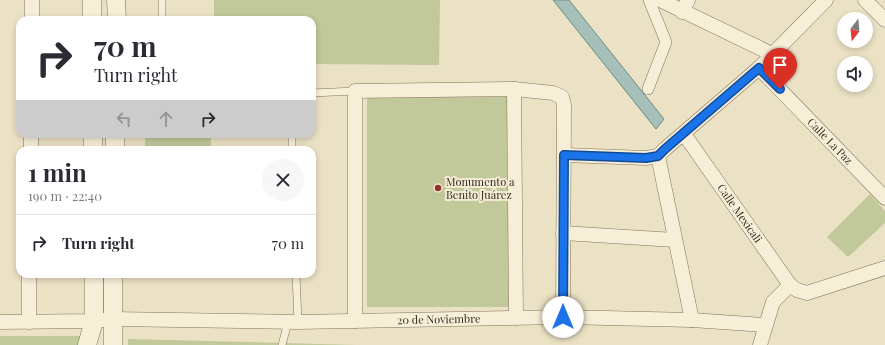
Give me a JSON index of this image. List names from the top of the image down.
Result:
{
  "streets": {
    "street": ["Calle La Paz", "Calle Mexicali", "20 de Noviembre"]
  },
  "places": ["Monumento a Benito Juárez"],
  "north": "bottom",
  "page": {
    "turn": ["70 m", "Turn right"],
    "heading": ["1 min", "190 m · 22:40"],
    "list": [
      {
        "name": "Turn right",
        "value": "70 m"
      }
    ]
  }
}
